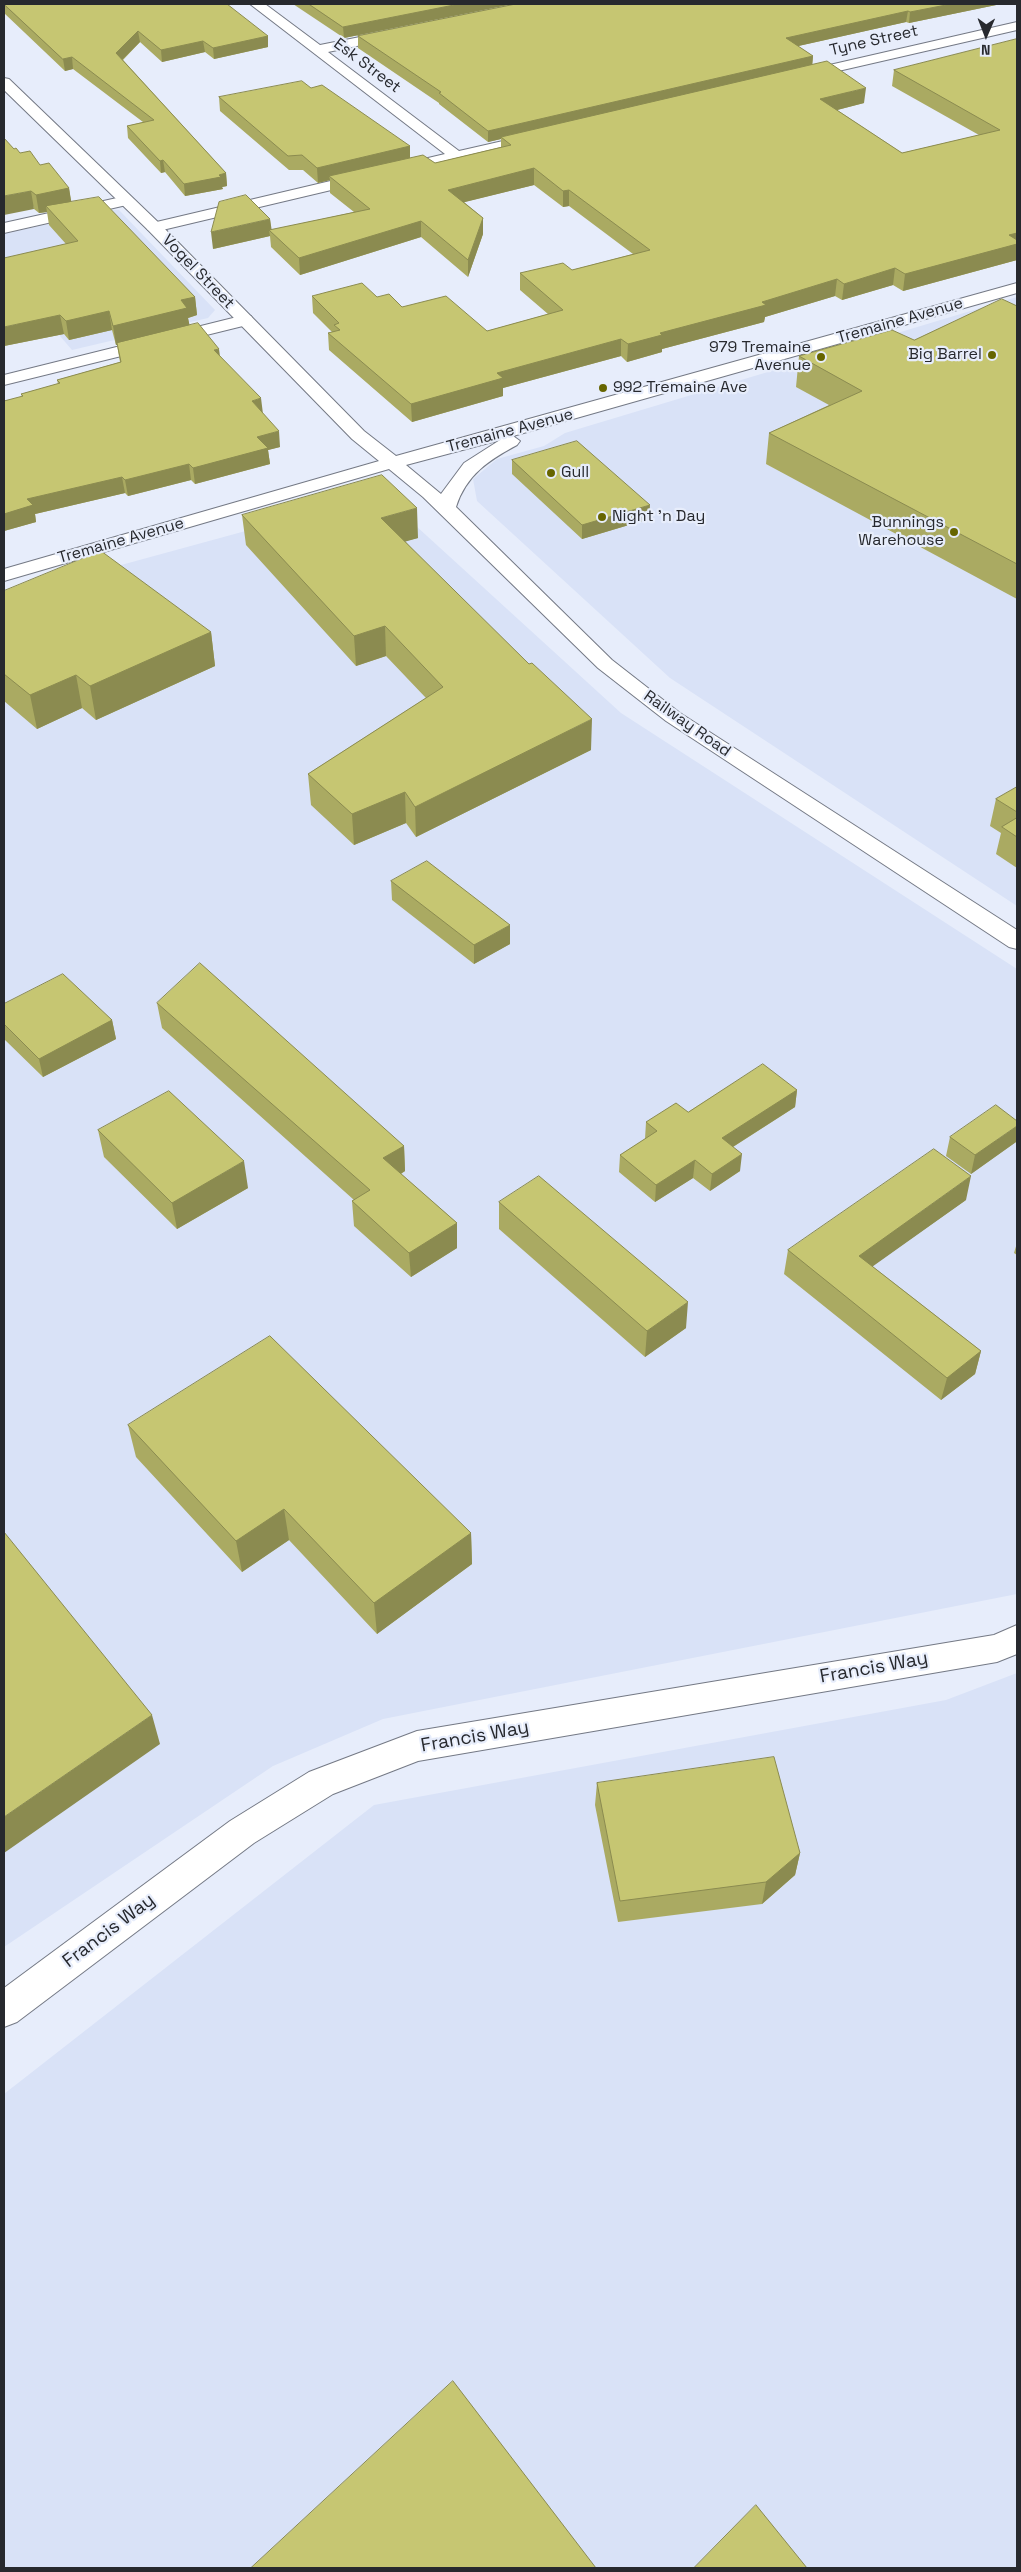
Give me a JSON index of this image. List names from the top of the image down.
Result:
{
  "streets": {
    "main road": [
      "Tyne Street",
      "Esk Street",
      "Vogel Street",
      "Tremaine Avenue",
      "Railway Road",
      "Francis Way"
    ]
  },
  "crossings": [
    ["Vogel Street", "Tremaine Avenue"],
    ["Vogel Street", "Railway Road"],
    ["Tremaine Avenue", "Railway Road"]
  ],
  "places": [
    "Big Barrel",
    "979 Tremaine Avenue",
    "992 Tremaine Ave",
    "Gull",
    "Night 'n Day",
    "Bunnings Warehouse"
  ],
  "north": "bottom"
}
